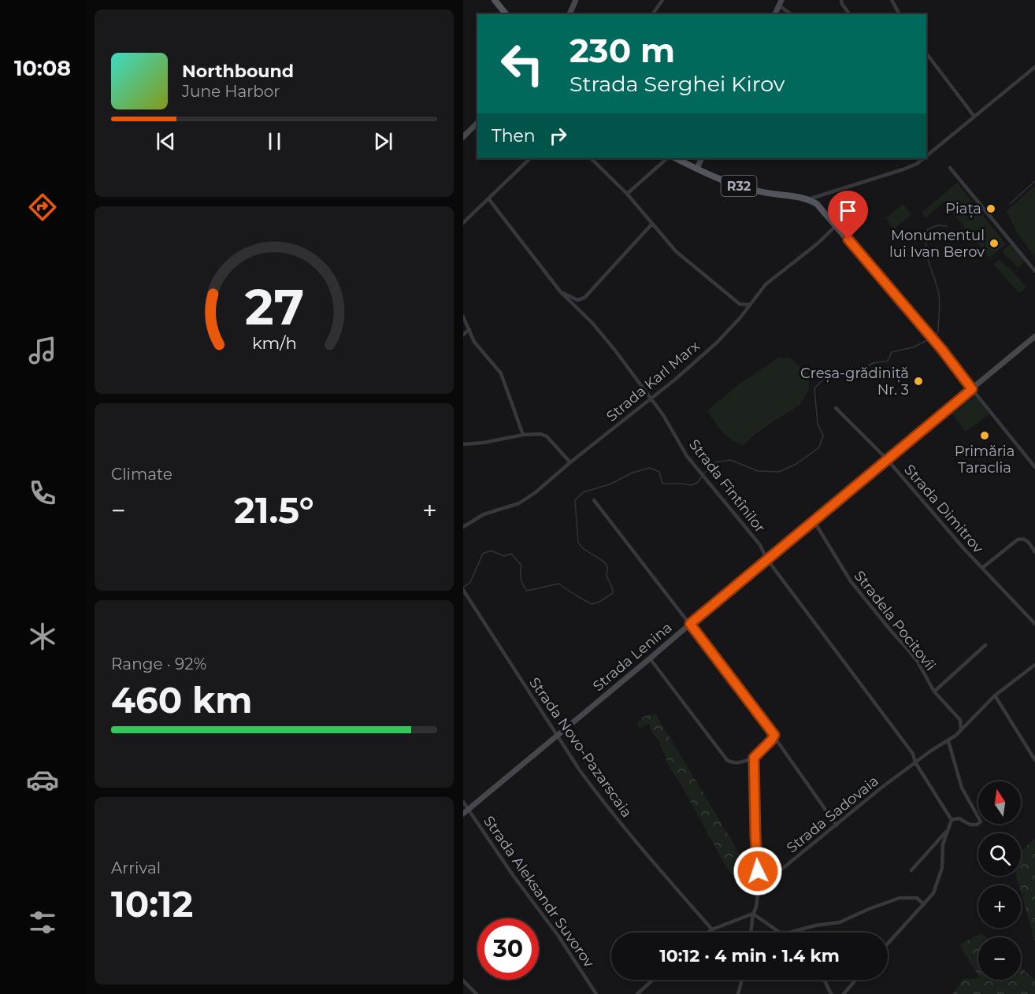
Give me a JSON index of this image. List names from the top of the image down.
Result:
{
  "streets": {
    "main road": ["R32"],
    "street": [
      "Strada Karl Marx",
      "Strada Fîntînilor",
      "Strada Dimitrov",
      "Stradela Pocitovîi",
      "Strada Lenina",
      "Strada Novo-Pazarscaia",
      "Strada Sadovaia",
      "Strada Aleksandr Suvorov"
    ]
  },
  "crossings": [
    ["R32", "Strada Karl Marx"],
    ["R32", "Strada Lenina"],
    ["Strada Karl Marx", "Strada Fîntînilor"],
    ["Strada Fîntînilor", "Strada Lenina"],
    ["Strada Fîntînilor", "Strada Sadovaia"],
    ["Strada Dimitrov", "Strada Lenina"],
    ["Stradela Pocitovîi", "Strada Lenina"],
    ["Stradela Pocitovîi", "Strada Sadovaia"],
    ["Strada Lenina", "Strada Novo-Pazarscaia"],
    ["Strada Lenina", "Strada Aleksandr Suvorov"]
  ],
  "places": [
    "Piața",
    "Monumentul lui Ivan Berov",
    "Creșa-grădiniță Nr. 3",
    "Primăria Taraclia"
  ],
  "north": "top",
  "page": {
    "tabs": "10:08",
    "turn": ["230 m", "Strada Serghei Kirov"],
    "song": ["Northbound", "June Harbor"],
    "then": "Then",
    "tile": [
      "Climate",
      ["Range · 92%", "460 km"],
      ["Arrival", "10:12"]
    ],
    "heat": ["−", "21.5°", "+"],
    "map_buttons": ["+", "−"],
    "limit": "30",
    "trip": "10:12 · 4 min · 1.4 km",
    "gauge": ["27", "km/h"]
  }
}
